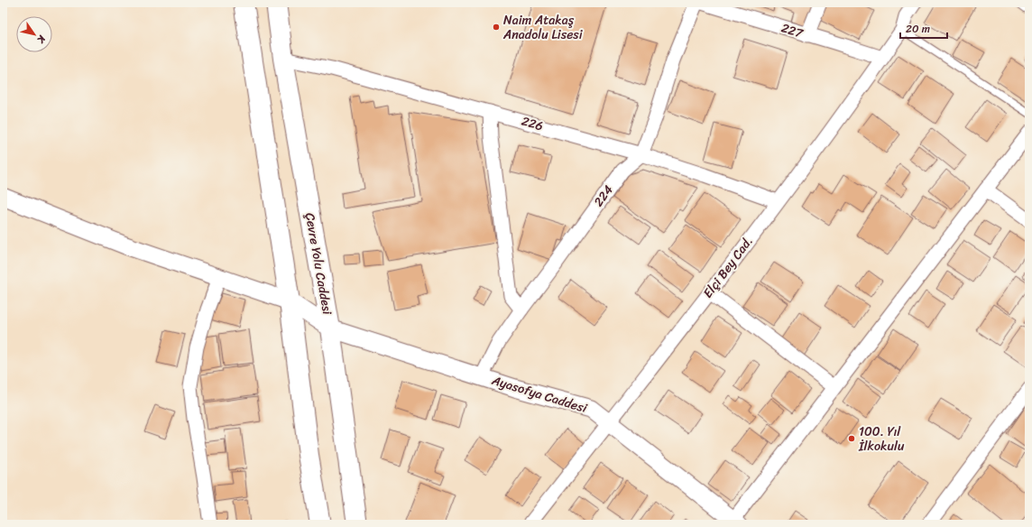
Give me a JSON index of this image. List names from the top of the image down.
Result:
{
  "streets": {
    "highway": ["Çevre Yolu Caddesi"],
    "street": [
      "227",
      "226",
      "224",
      "Elçi Bey Cad.",
      "Ayasofya Caddesi"
    ]
  },
  "crossings": [
    ["227", "Elçi Bey Cad."],
    ["226", "224"],
    ["226", "Çevre Yolu Caddesi"],
    ["226", "Elçi Bey Cad."],
    ["224", "Ayasofya Caddesi"],
    ["Çevre Yolu Caddesi", "Ayasofya Caddesi"],
    ["Elçi Bey Cad.", "Ayasofya Caddesi"]
  ],
  "places": ["Naim Atakaş Anadolu Lisesi", "100. Yıl İlkokulu"],
  "scale_bar": "20 m",
  "north": "bottom right"
}
